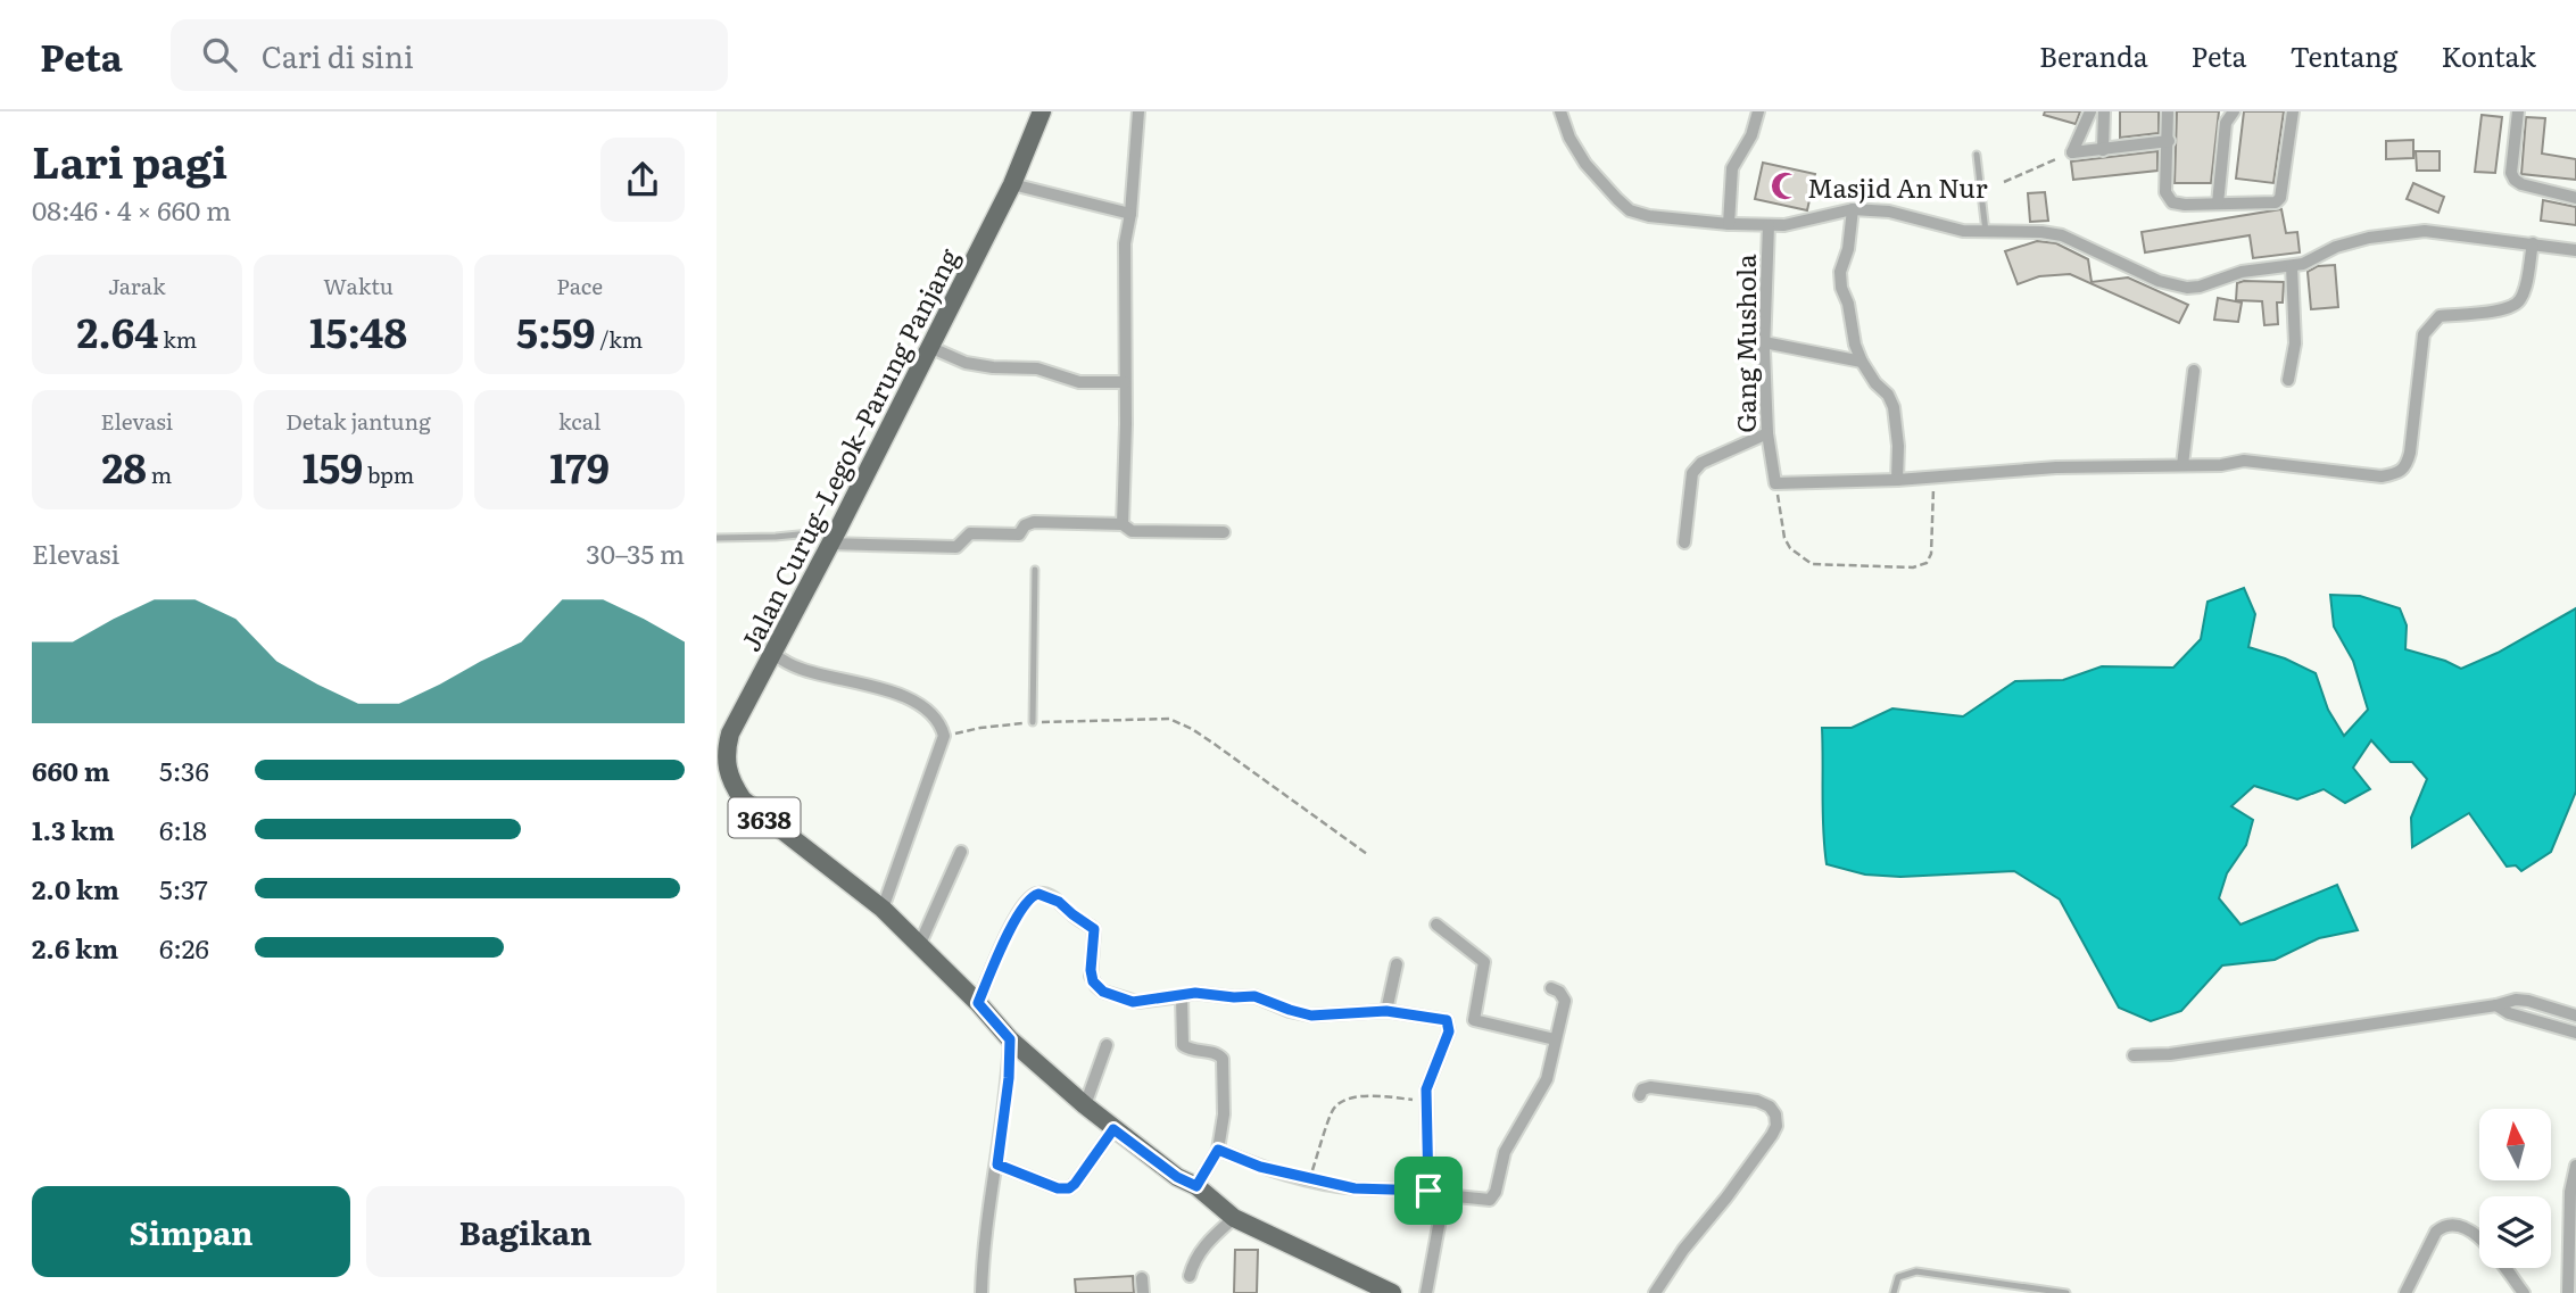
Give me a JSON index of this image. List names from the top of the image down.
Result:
{
  "streets": {
    "main road": ["Jalan Curug–Legok–Parung Panjang", "3638"],
    "street": ["Gang Mushola"]
  },
  "places": {
    "mosque": ["Masjid An Nur"]
  },
  "north": "top",
  "page": {
    "header": "Peta",
    "search": "Cari di sini",
    "nav": [
      "Beranda",
      "Peta",
      "Tentang",
      "Kontak"
    ],
    "heading": ["Lari pagi", "08:46 · 4 × 660 m"],
    "stats": [
      ["Jarak", "2.64 km"],
      ["Waktu", "15:48"],
      ["Pace", "5:59 /km"],
      ["Elevasi", "28 m"],
      ["Detak jantung", "159 bpm"],
      ["kcal", "179"]
    ],
    "chart": ["Elevasi", "30–35 m"],
    "list": [
      {
        "name": "660 m",
        "note": "5:36"
      },
      {
        "name": "1.3 km",
        "note": "6:18"
      },
      {
        "name": "2.0 km",
        "note": "5:37"
      },
      {
        "name": "2.6 km",
        "note": "6:26"
      }
    ],
    "buttons": ["Simpan", "Bagikan"]
  }
}
